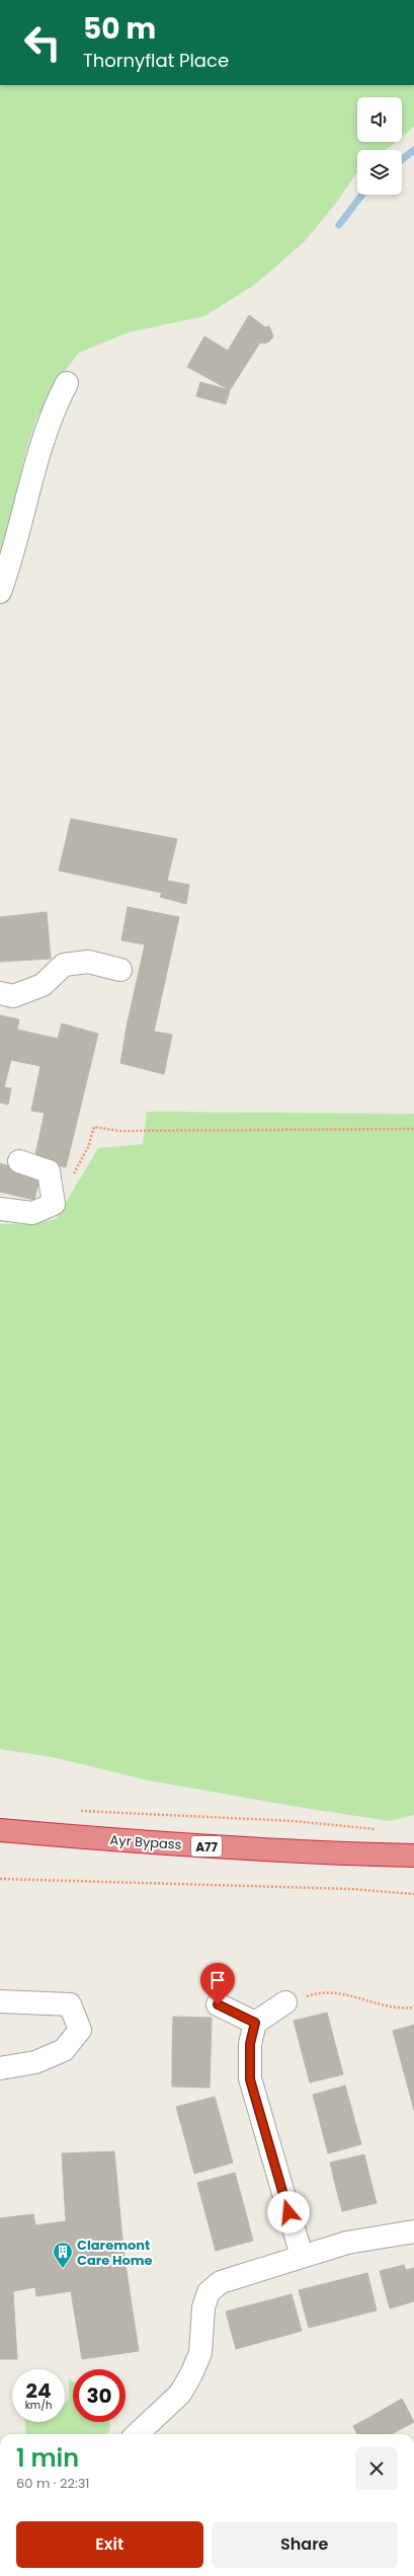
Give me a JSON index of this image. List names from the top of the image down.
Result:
{
  "streets": {
    "highway": ["Ayr Bypass", "A77"]
  },
  "places": {
    "building": ["Claremont Care Home"]
  },
  "page": {
    "turn": ["50 m", "Thornyflat Place"],
    "speed": "24 km/h",
    "limit": "30",
    "heading": ["1 min", "60 m · 22:31"],
    "buttons": ["Exit", "Share"]
  }
}
